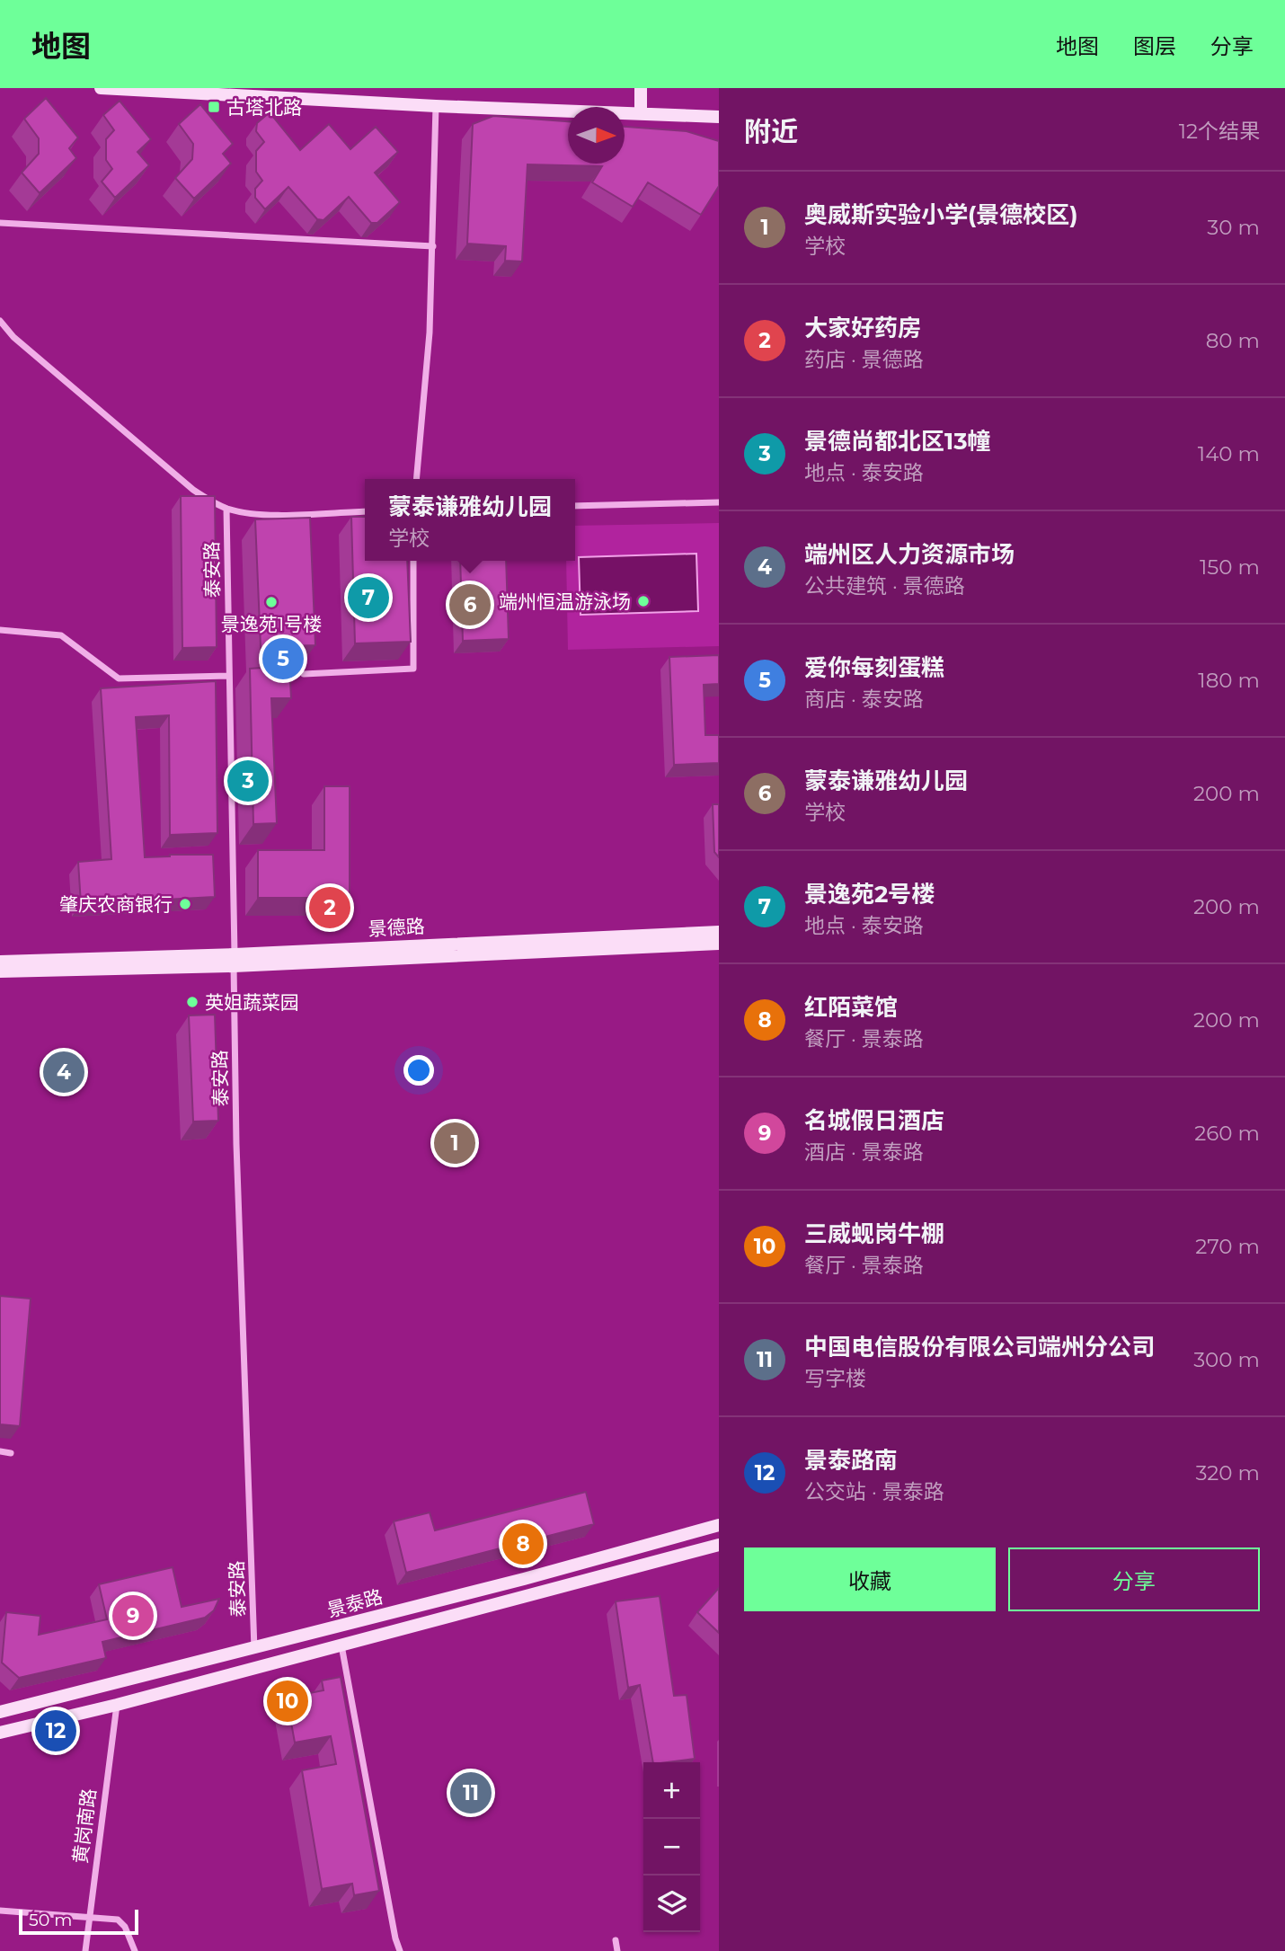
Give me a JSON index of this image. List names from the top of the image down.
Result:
{
  "streets": {
    "street": [
      "泰安路",
      "景德路",
      "景泰路",
      "黄岗南路"
    ]
  },
  "crossings": [
    ["泰安路", "景德路"],
    ["泰安路", "景泰路"]
  ],
  "places": {
    "transit": ["古塔北路"],
    "other": [
      "端州恒温游泳场",
      "景逸苑1号楼",
      "肇庆农商银行",
      "英姐蔬菜园"
    ]
  },
  "scale_bar": "50 m",
  "north": "right",
  "page": {
    "header": "地图",
    "nav": ["地图", "图层", "分享"],
    "heading": ["附近", "12个结果"],
    "list": [
      {
        "mark": "1",
        "name": "奥威斯实验小学(景德校区)",
        "note": "学校",
        "value": "30 m"
      },
      {
        "mark": "2",
        "name": "大家好药房",
        "note": "药店 · 景德路",
        "value": "80 m"
      },
      {
        "mark": "3",
        "name": "景德尚都北区13幢",
        "note": "地点 · 泰安路",
        "value": "140 m"
      },
      {
        "mark": "4",
        "name": "端州区人力资源市场",
        "note": "公共建筑 · 景德路",
        "value": "150 m"
      },
      {
        "mark": "5",
        "name": "爱你每刻蛋糕",
        "note": "商店 · 泰安路",
        "value": "180 m"
      },
      {
        "mark": "6",
        "name": "蒙泰谦雅幼儿园",
        "note": "学校",
        "value": "200 m"
      },
      {
        "mark": "7",
        "name": "景逸苑2号楼",
        "note": "地点 · 泰安路",
        "value": "200 m"
      },
      {
        "mark": "8",
        "name": "红陌菜馆",
        "note": "餐厅 · 景泰路",
        "value": "200 m"
      },
      {
        "mark": "9",
        "name": "名城假日酒店",
        "note": "酒店 · 景泰路",
        "value": "260 m"
      },
      {
        "mark": "10",
        "name": "三威蚬岗牛棚",
        "note": "餐厅 · 景泰路",
        "value": "270 m"
      },
      {
        "mark": "11",
        "name": "中国电信股份有限公司端州分公司",
        "note": "写字楼",
        "value": "300 m"
      },
      {
        "mark": "12",
        "name": "景泰路南",
        "note": "公交站 · 景泰路",
        "value": "320 m"
      }
    ],
    "popup": ["蒙泰谦雅幼儿园", "学校"],
    "pins": [
      "7",
      "6",
      "5",
      "3",
      "2",
      "4",
      "1",
      "8",
      "9",
      "10",
      "12",
      "11"
    ],
    "buttons": ["收藏", "分享"],
    "map_buttons": ["+", "−"],
    "scale": "50 m"
  }
}
